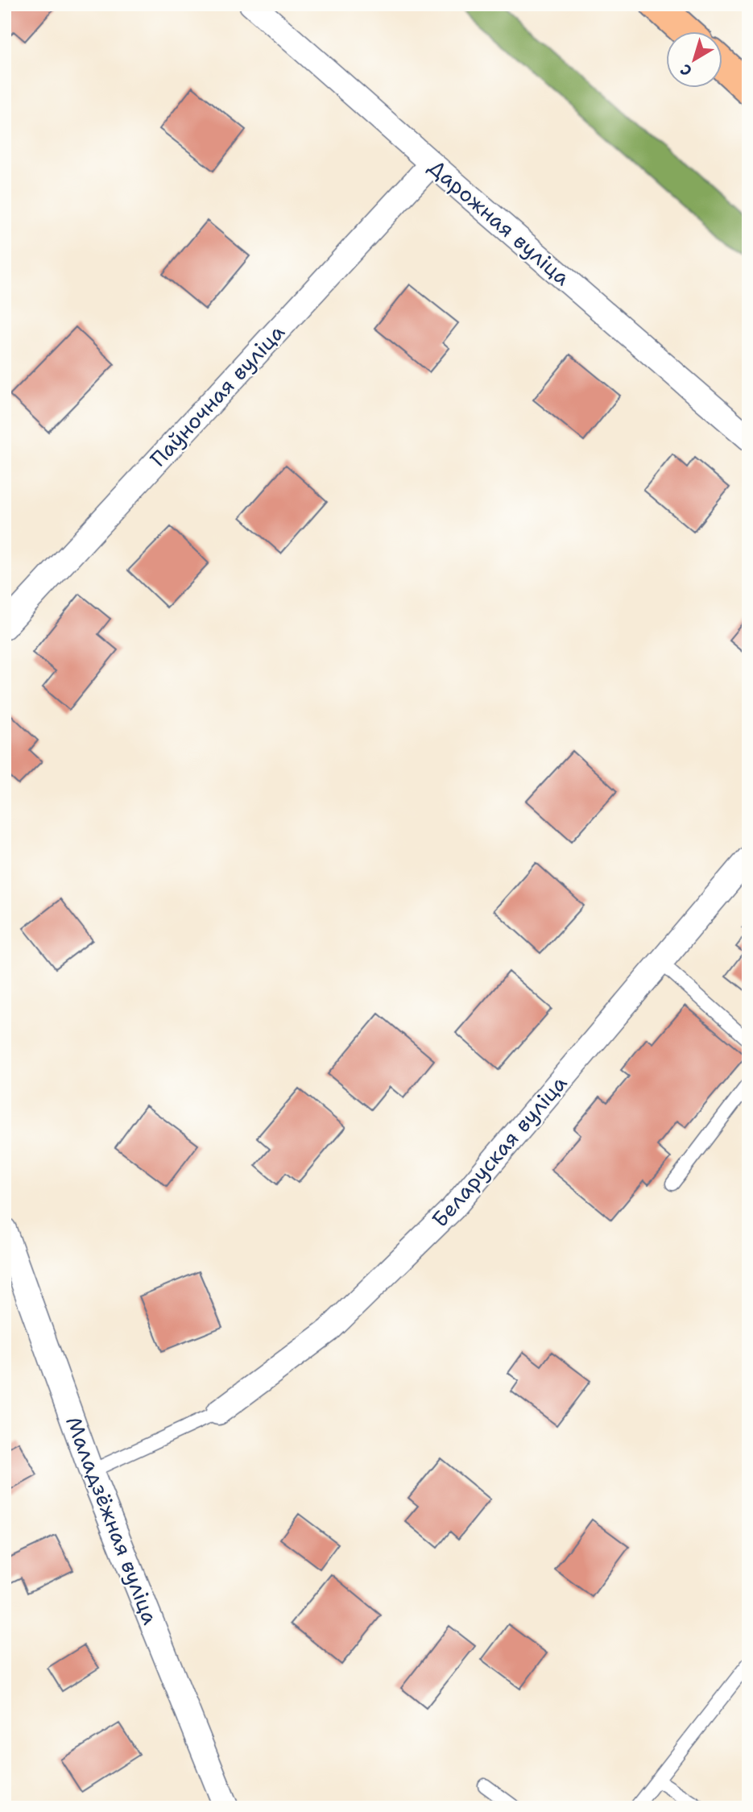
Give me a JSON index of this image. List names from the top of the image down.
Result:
{
  "streets": {
    "street": [
      "Дарожная вуліца",
      "Паўночная вуліца",
      "Беларуская вуліца",
      "Маладзёжная вуліца"
    ]
  },
  "crossings": [
    ["Дарожная вуліца", "Паўночная вуліца"]
  ],
  "north": "bottom left"
}
